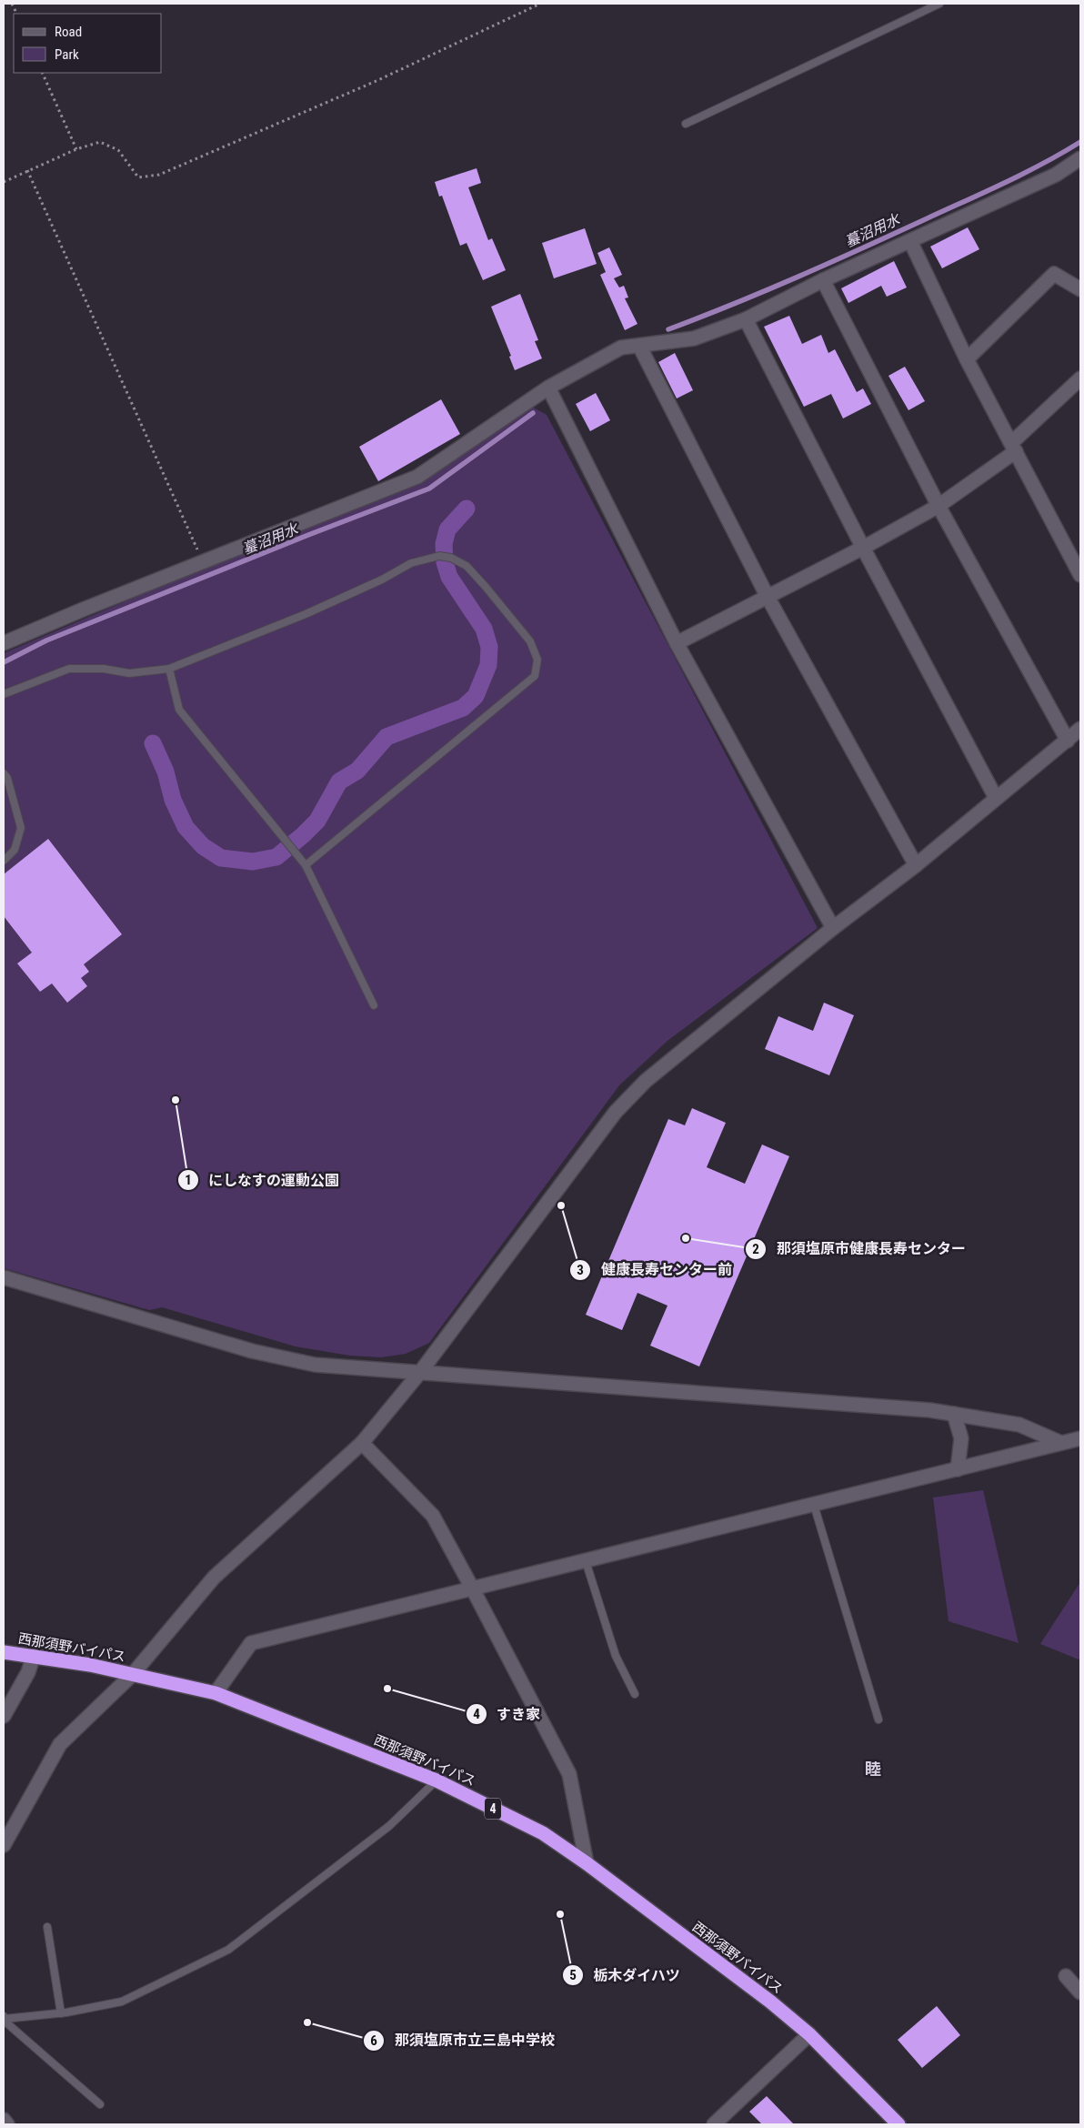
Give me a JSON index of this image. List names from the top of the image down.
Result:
{
  "streets": {
    "highway": ["西那須野バイパス", "4"]
  },
  "districts": ["睦"],
  "water": ["蟇沼用水"],
  "places": [
    "にしなすの運動公園",
    "健康長寿センター前",
    "那須塩原市健康長寿センター",
    "すき家",
    "栃木ダイハツ",
    "那須塩原市立三島中学校"
  ],
  "legend": ["Road", "Park"]
}
